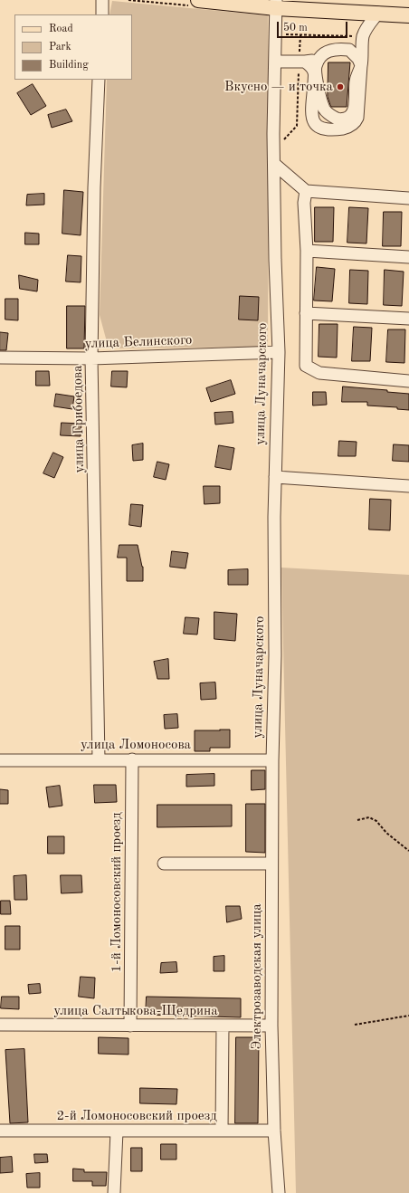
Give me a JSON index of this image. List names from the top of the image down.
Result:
{
  "streets": {
    "street": [
      "улица Белинского",
      "улица Луначарского",
      "улица Грибоедова",
      "улица Ломоносова",
      "1-й Ломоносовский проезд",
      "Электрозаводская улица",
      "улица Салтыкова-Щедрина",
      "2-й Ломоносовский проезд"
    ]
  },
  "crossings": [
    ["улица Белинского", "улица Луначарского"],
    ["улица Белинского", "улица Грибоедова"],
    ["улица Луначарского", "улица Ломоносова"],
    ["улица Луначарского", "Электрозаводская улица"],
    ["улица Грибоедова", "улица Ломоносова"],
    ["улица Ломоносова", "1-й Ломоносовский проезд"],
    ["улица Ломоносова", "Электрозаводская улица"],
    ["1-й Ломоносовский проезд", "улица Салтыкова-Щедрина"],
    ["Электрозаводская улица", "улица Салтыкова-Щедрина"],
    ["Электрозаводская улица", "2-й Ломоносовский проезд"]
  ],
  "places": ["Вкусно — и точка"],
  "legend": ["Road", "Park", "Building"],
  "scale_bar": "50 m"
}
